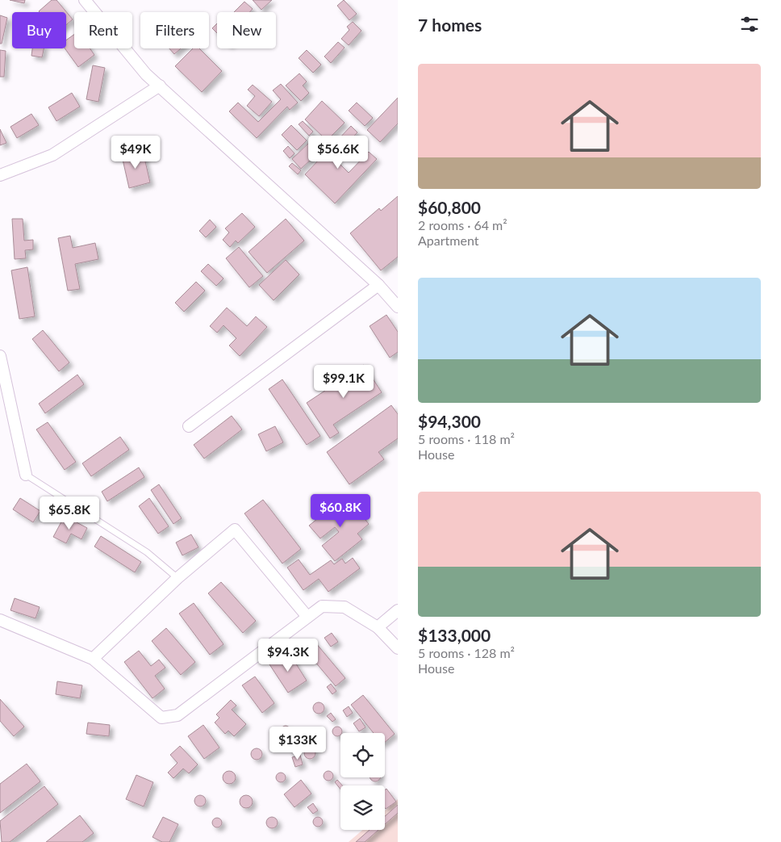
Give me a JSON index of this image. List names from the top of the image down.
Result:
{
  "page": {
    "heading": "7 homes",
    "chip": [
      "Buy",
      "Rent",
      "Filters",
      "New"
    ],
    "list": [
      {
        "name": "$60,800",
        "note": "2 rooms · 64 m² · Apartment"
      },
      {
        "name": "$94,300",
        "note": "5 rooms · 118 m² · House"
      },
      {
        "name": "$133,000",
        "note": "5 rooms · 128 m² · House"
      }
    ],
    "price": [
      "$49K",
      "$56.6K",
      "$99.1K",
      "$60.8K",
      "$65.8K",
      "$94.3K",
      "$133K"
    ]
  }
}
